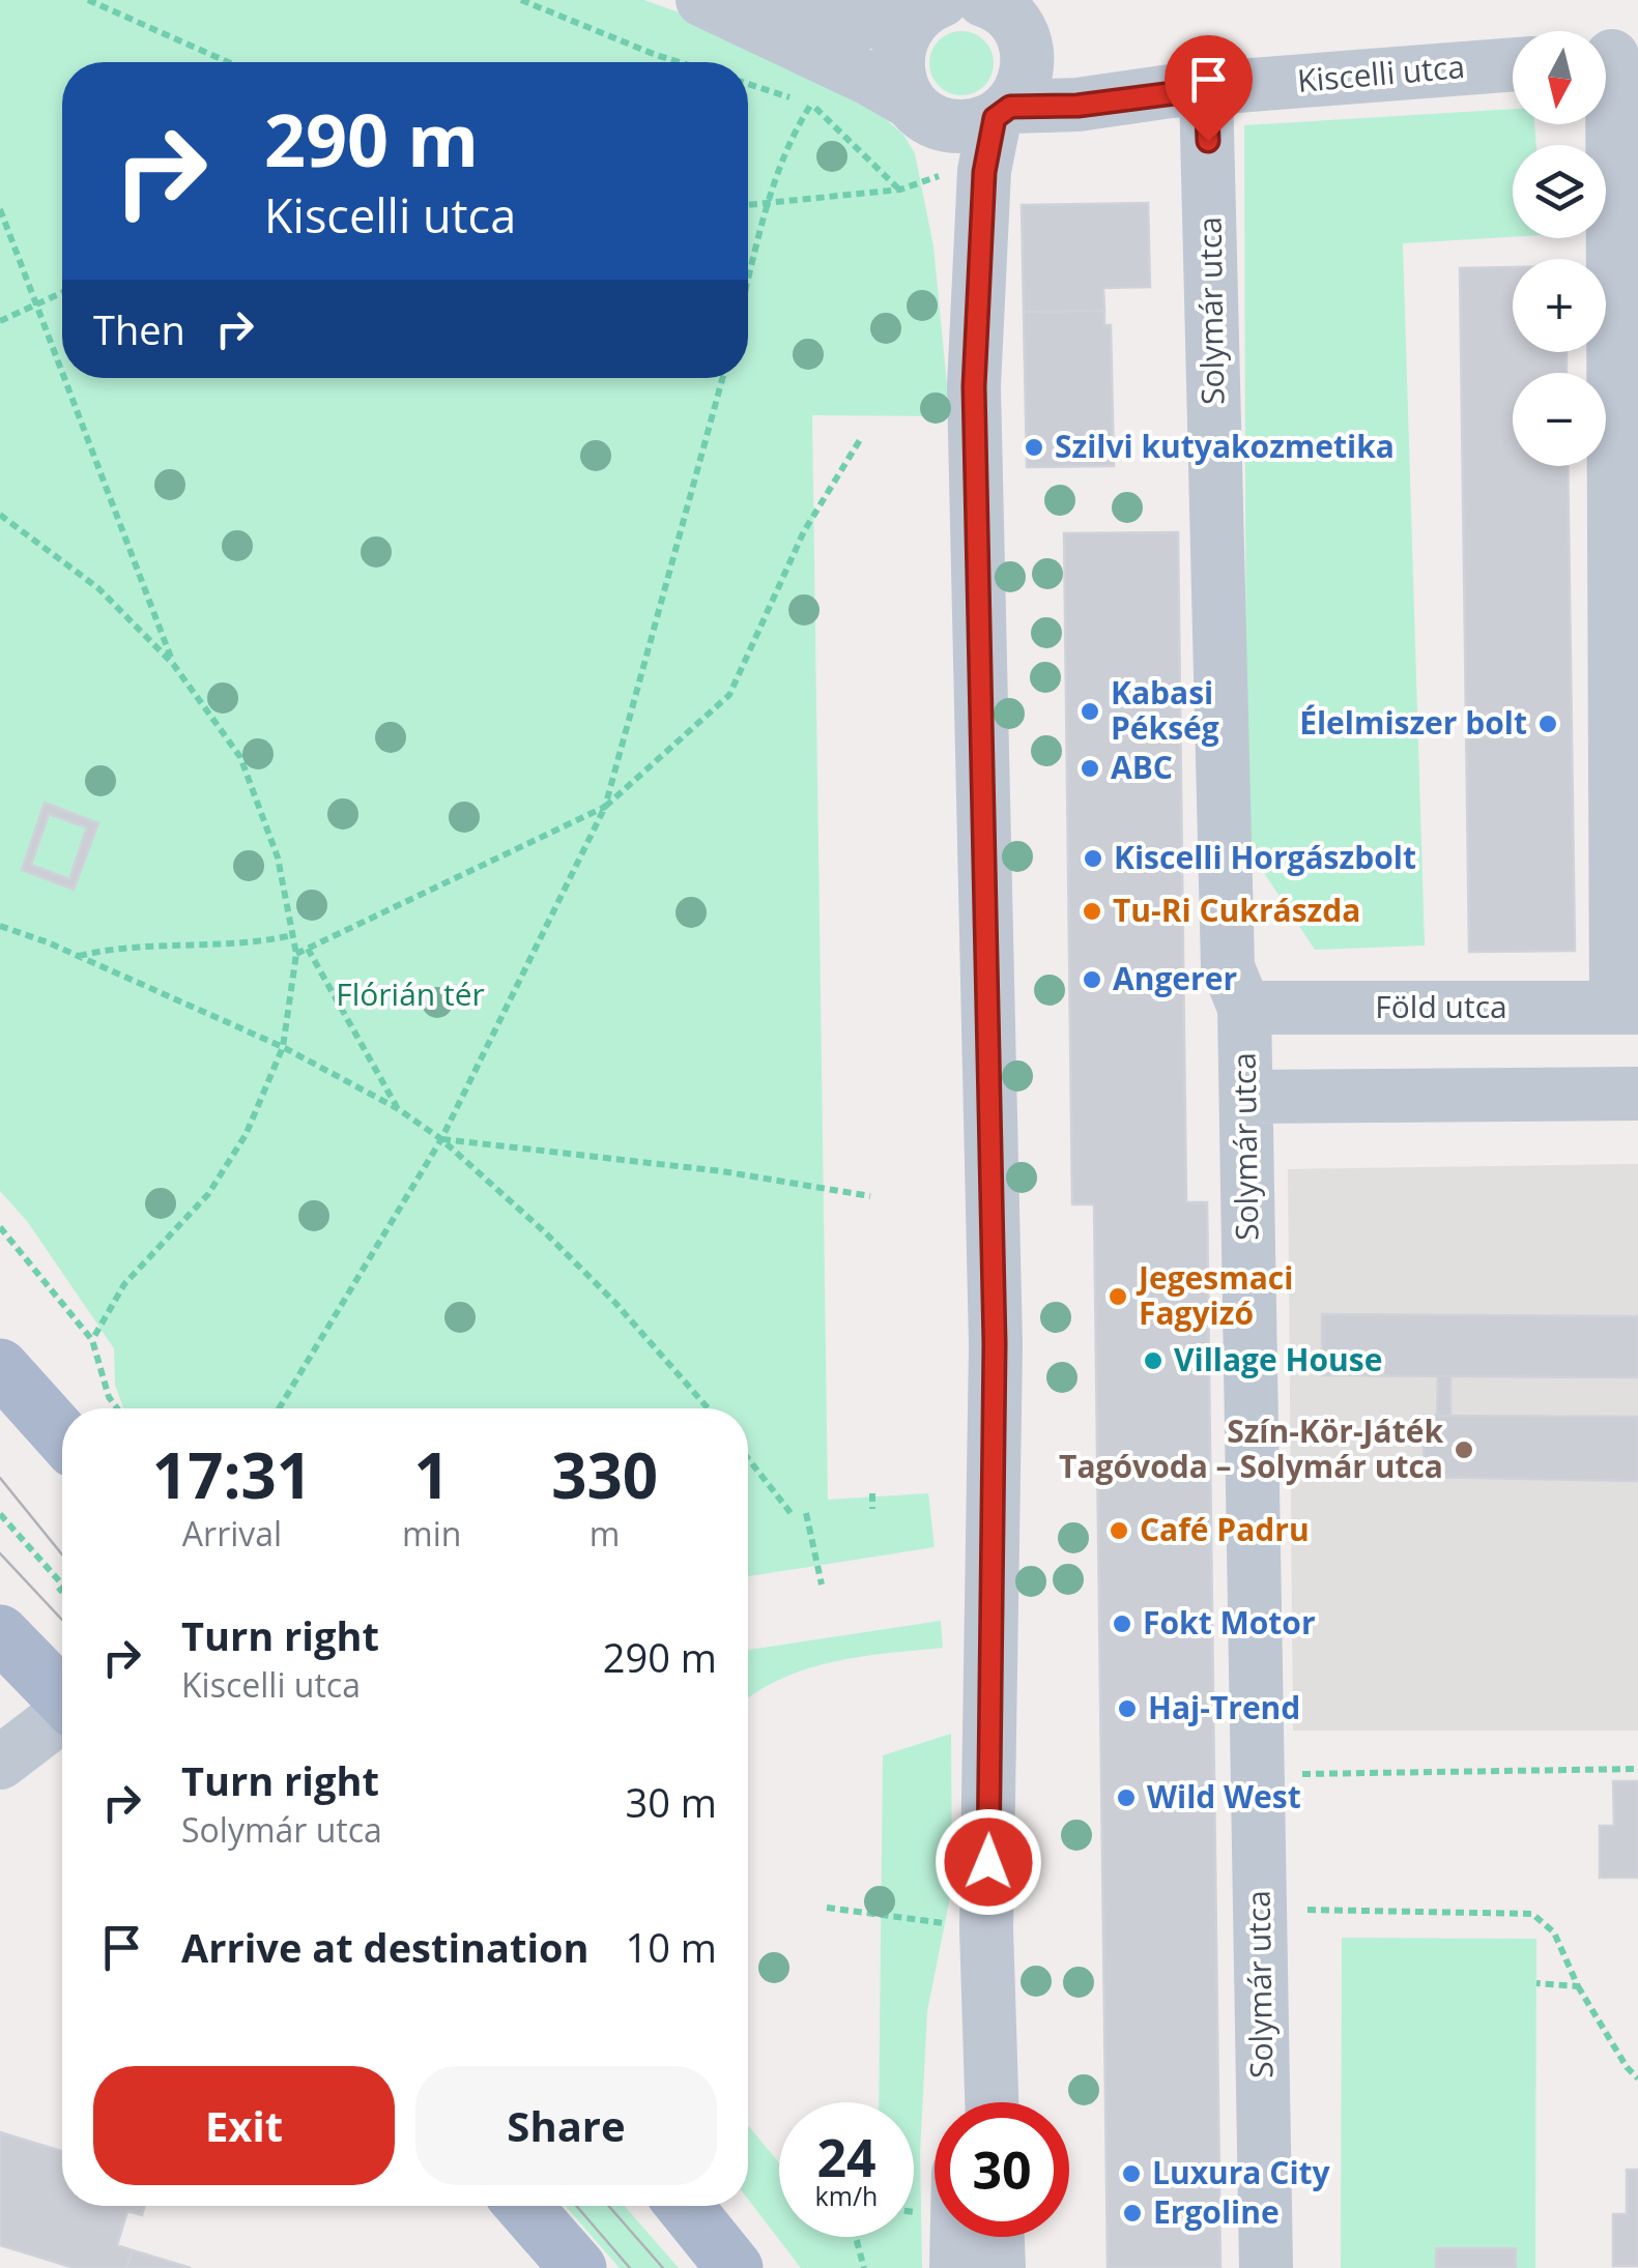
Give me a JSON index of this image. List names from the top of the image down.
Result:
{
  "streets": {
    "street": ["Kiscelli utca", "Solymár utca", "Föld utca"]
  },
  "crossings": [
    ["Kiscelli utca", "Solymár utca"],
    ["Solymár utca", "Föld utca"]
  ],
  "parks": ["Flórián tér"],
  "places": [
    "Szilvi kutyakozmetika",
    "Kabasi Pékség",
    "Élelmiszer bolt",
    "ABC",
    "Kiscelli Horgászbolt",
    "Tu-Ri Cukrászda",
    "Angerer",
    "Jegesmaci Fagyizó",
    "Village House",
    "Szín-Kör-Játék Tagóvoda – Solymár utca",
    "Café Padru",
    "Fokt Motor",
    "Haj-Trend",
    "Wild West",
    "Luxura City",
    "Ergoline"
  ],
  "north": "bottom",
  "page": {
    "map_buttons": ["+", "−"],
    "turn": ["290 m", "Kiscelli utca"],
    "then": "Then",
    "eta": [
      "17:31",
      "Arrival",
      "1",
      "min",
      "330",
      "m"
    ],
    "list": [
      {
        "name": "Turn right",
        "note": "Kiscelli utca",
        "value": "290 m"
      },
      {
        "name": "Turn right",
        "note": "Solymár utca",
        "value": "30 m"
      },
      {
        "name": "Arrive at destination",
        "value": "10 m"
      }
    ],
    "buttons": ["Exit", "Share"],
    "speed": "24 km/h",
    "limit": "30"
  }
}
